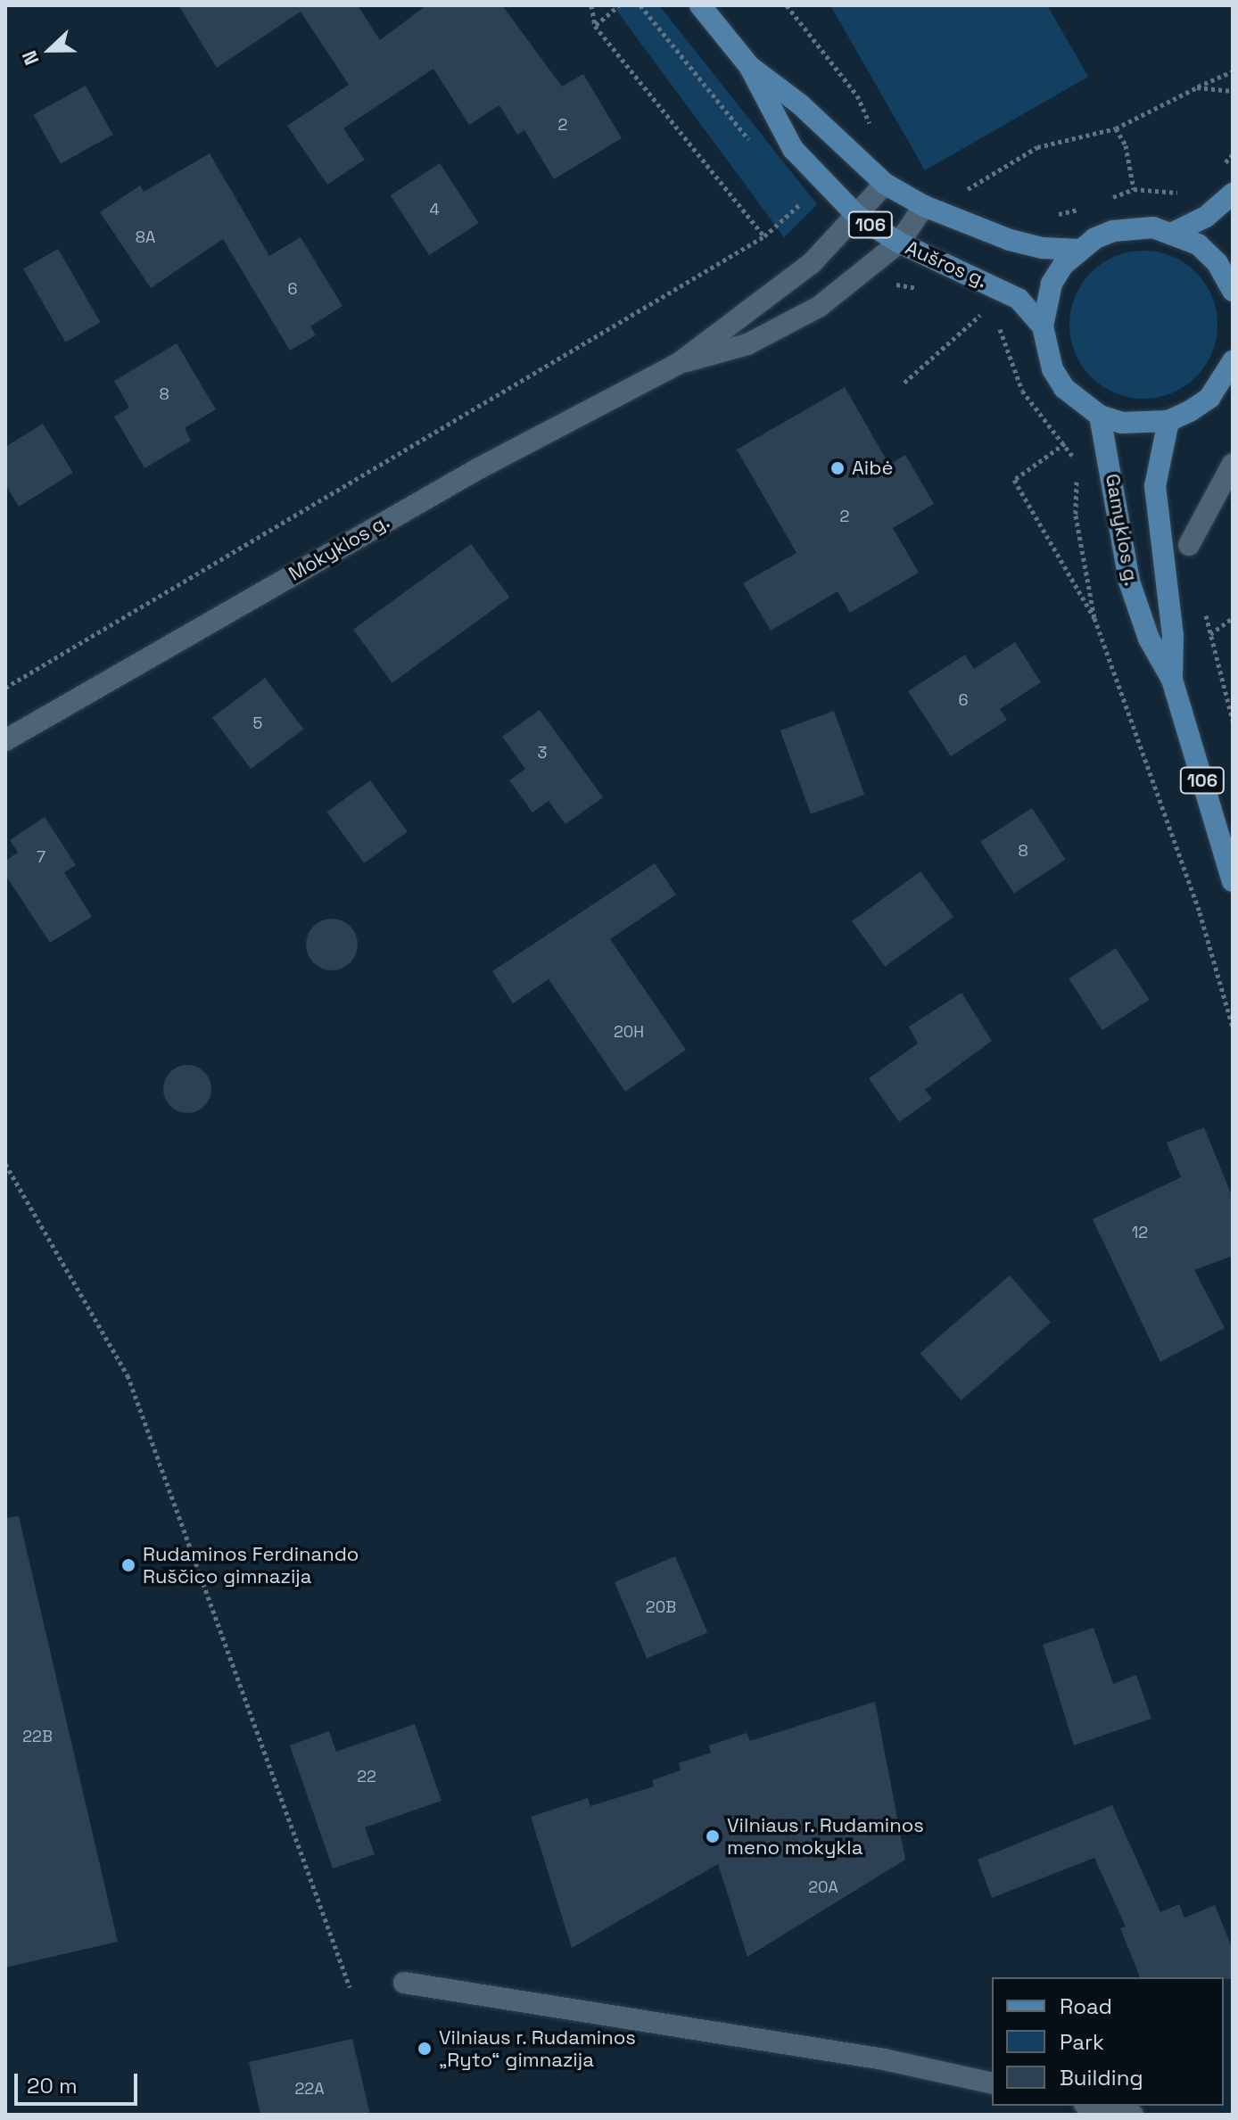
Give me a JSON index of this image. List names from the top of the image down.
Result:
{
  "streets": {
    "main road": ["106", "Aušros g.", "Gamyklos g."],
    "street": ["Mokyklos g."]
  },
  "crossings": [
    ["106", "Aušros g."],
    ["106", "Gamyklos g."],
    ["Aušros g.", "Mokyklos g."]
  ],
  "places": [
    "Aibė",
    "Rudaminos Ferdinando Ruščico gimnazija",
    "Vilniaus r. Rudaminos meno mokykla",
    "Vilniaus r. Rudaminos „Ryto“ gimnazija"
  ],
  "house_numbers": [
    "2",
    "4",
    "8A",
    "6",
    "8",
    "2",
    "6",
    "5",
    "3",
    "8",
    "7",
    "20H",
    "12",
    "20B",
    "22B",
    "22",
    "20A",
    "22A"
  ],
  "legend": ["Road", "Park", "Building"],
  "scale_bar": "20 m",
  "north": "left"
}
